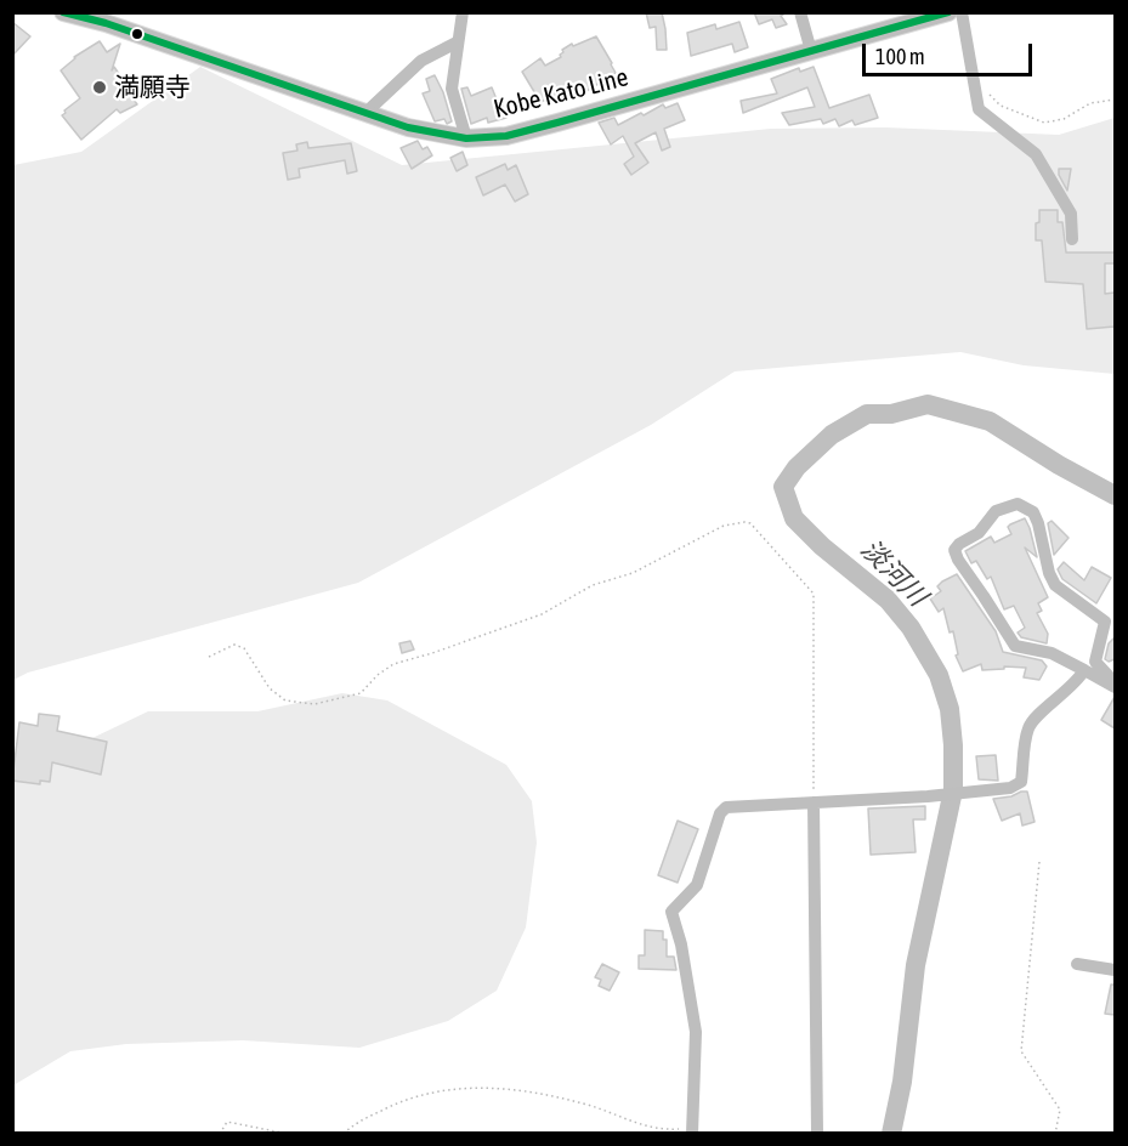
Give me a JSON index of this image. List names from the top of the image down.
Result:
{
  "streets": {
    "main road": ["Kobe Kato Line"]
  },
  "water": ["淡河川"],
  "places": ["満願寺"],
  "scale_bar": "100 m"
}
